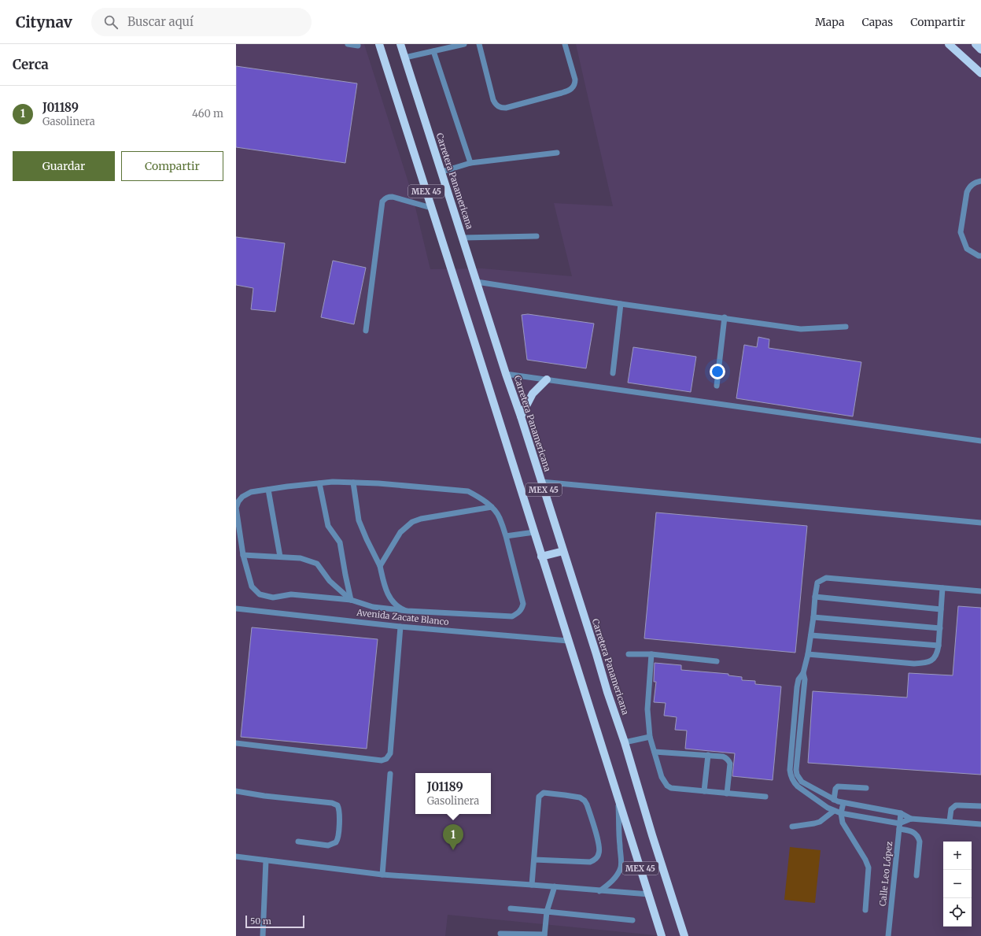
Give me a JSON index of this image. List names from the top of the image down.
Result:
{
  "streets": {
    "main road": ["Carretera Panamericana", "MEX 45"],
    "street": ["Avenida Zacate Blanco", "Calle Leo López"]
  },
  "crossings": [
    ["MEX 45", "Avenida Zacate Blanco"]
  ],
  "scale_bar": "50 m",
  "page": {
    "header": "Citynav",
    "search": "Buscar aquí",
    "nav": ["Mapa", "Capas", "Compartir"],
    "heading": "Cerca",
    "list": [
      {
        "mark": "1",
        "name": "J01189",
        "note": "Gasolinera",
        "value": "460 m"
      }
    ],
    "buttons": ["Guardar", "Compartir"],
    "popup": ["J01189", "Gasolinera"],
    "pins": "1",
    "map_buttons": ["+", "−"],
    "scale": "50 m"
  }
}
